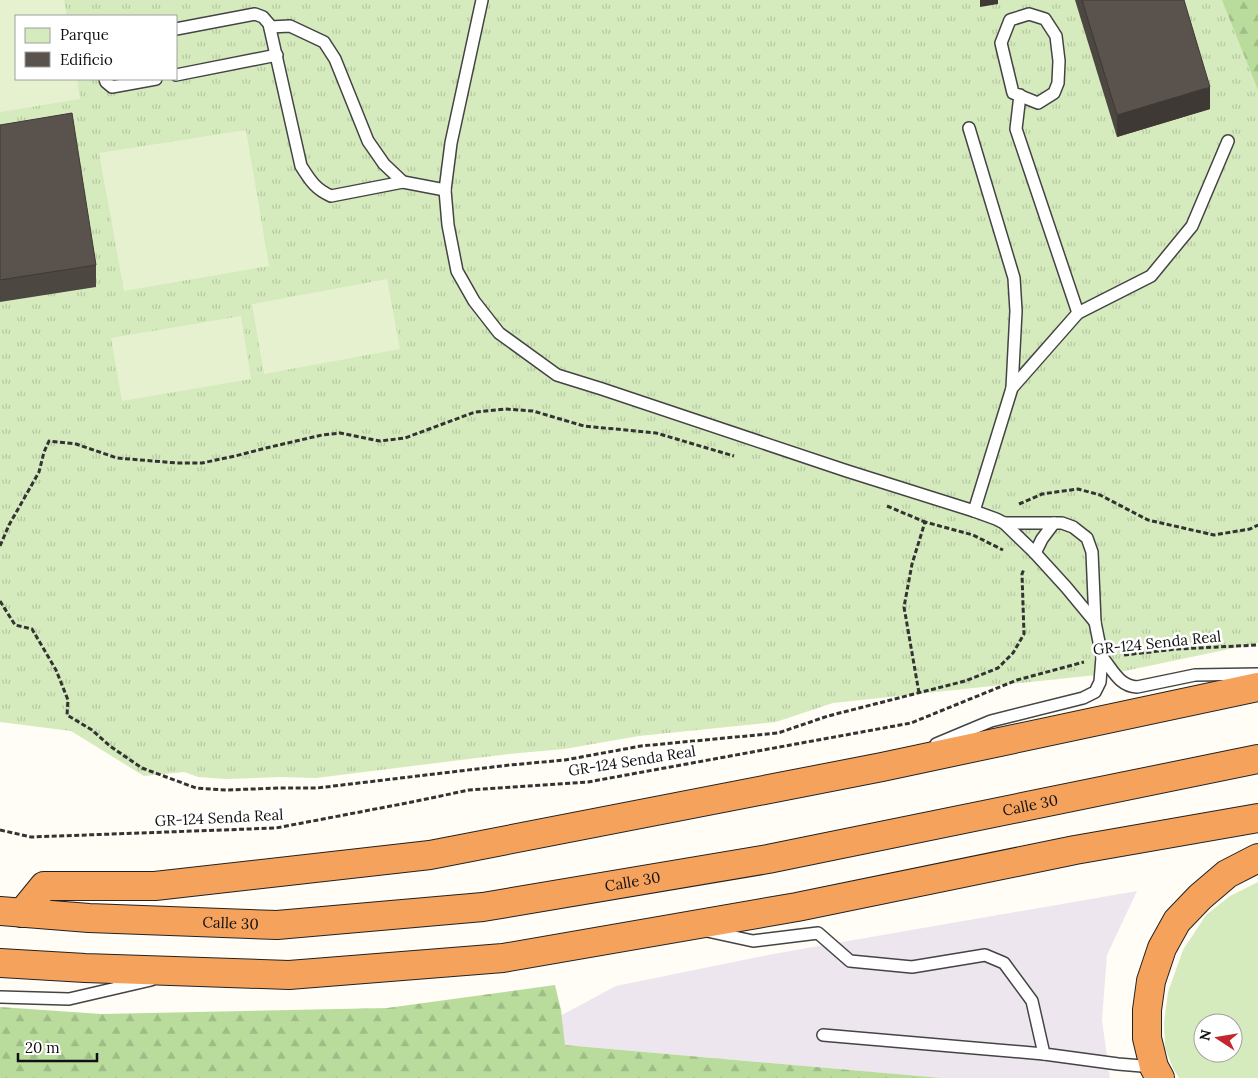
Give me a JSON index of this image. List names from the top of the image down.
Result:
{
  "streets": {
    "highway": ["Calle 30"],
    "path": ["GR-124 Senda Real"]
  },
  "legend": ["Parque", "Edificio"],
  "scale_bar": "20 m",
  "north": "left"
}
